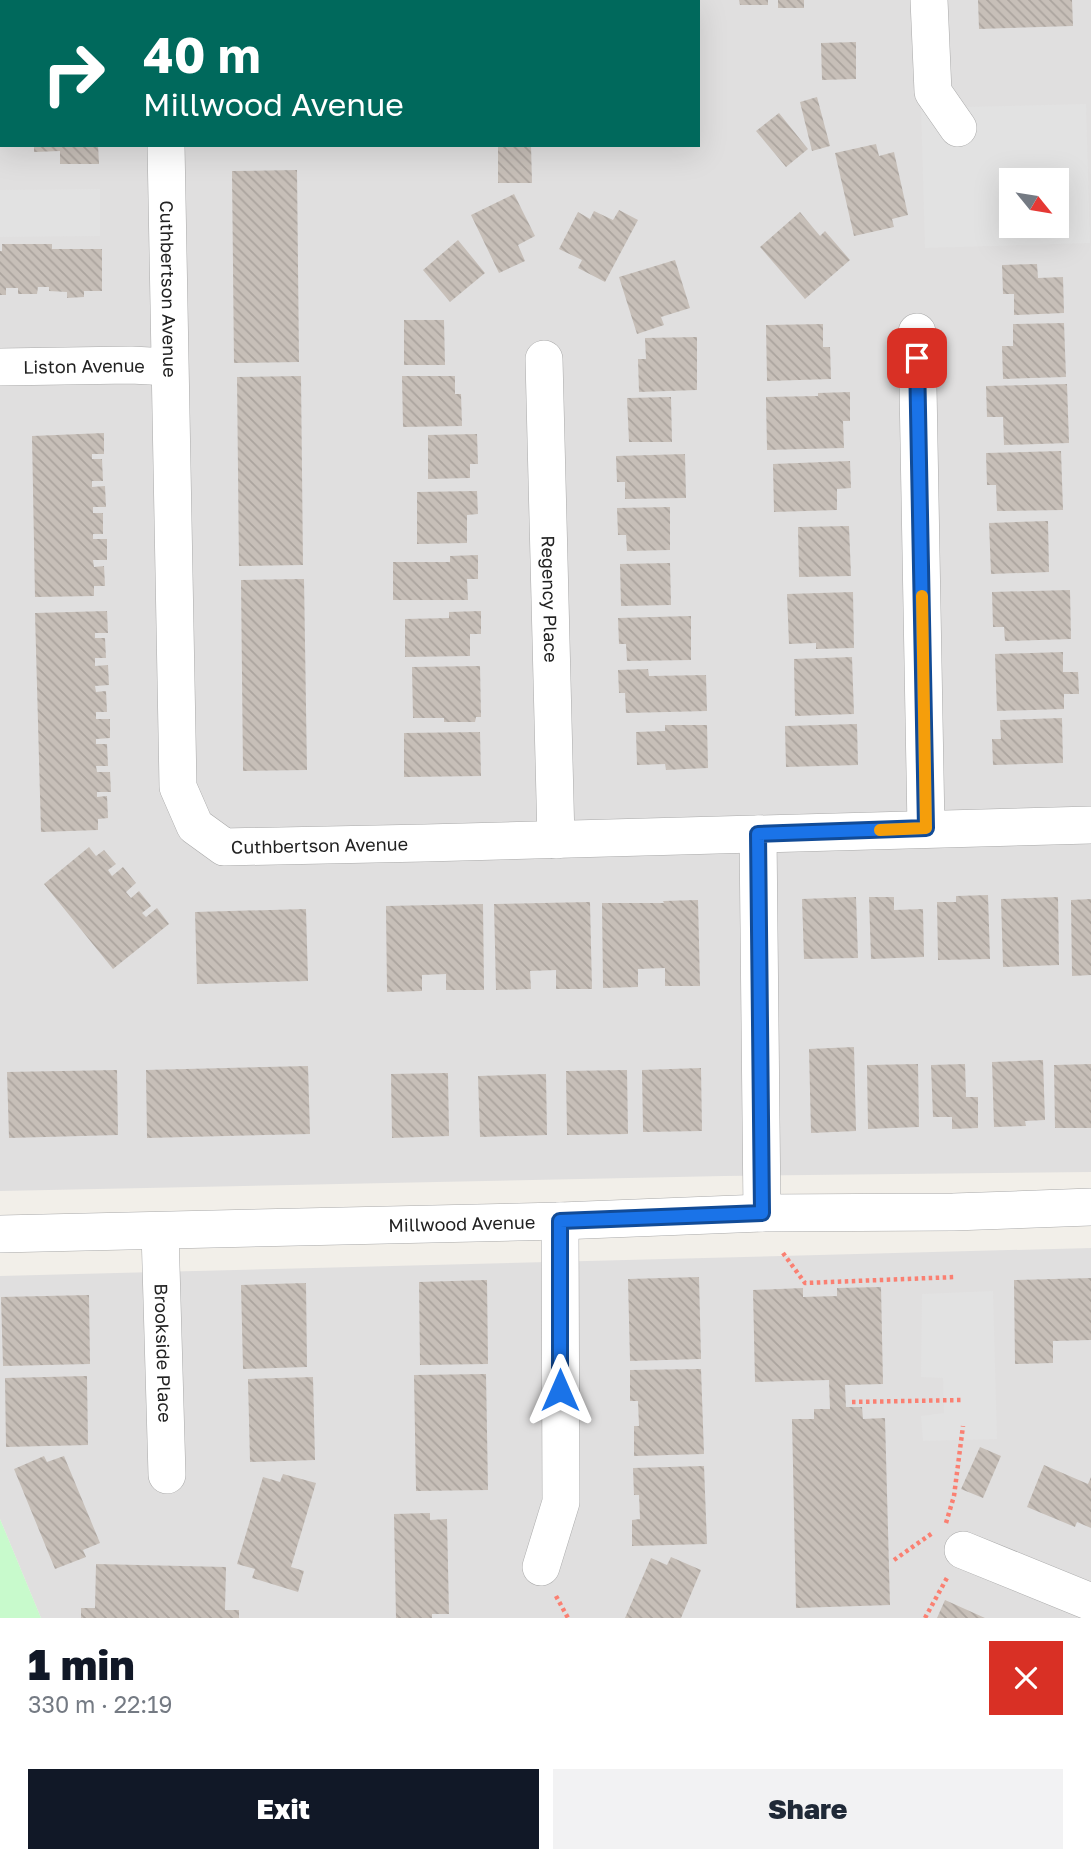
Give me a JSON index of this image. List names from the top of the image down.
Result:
{
  "streets": {
    "street": [
      "Cuthbertson Avenue",
      "Liston Avenue",
      "Regency Place",
      "Millwood Avenue",
      "Brookside Place"
    ]
  },
  "crossings": [
    ["Cuthbertson Avenue", "Liston Avenue"],
    ["Cuthbertson Avenue", "Regency Place"],
    ["Millwood Avenue", "Brookside Place"]
  ],
  "north": "bottom right",
  "page": {
    "turn": ["40 m", "Millwood Avenue"],
    "heading": ["1 min", "330 m · 22:19"],
    "buttons": ["Exit", "Share"]
  }
}
